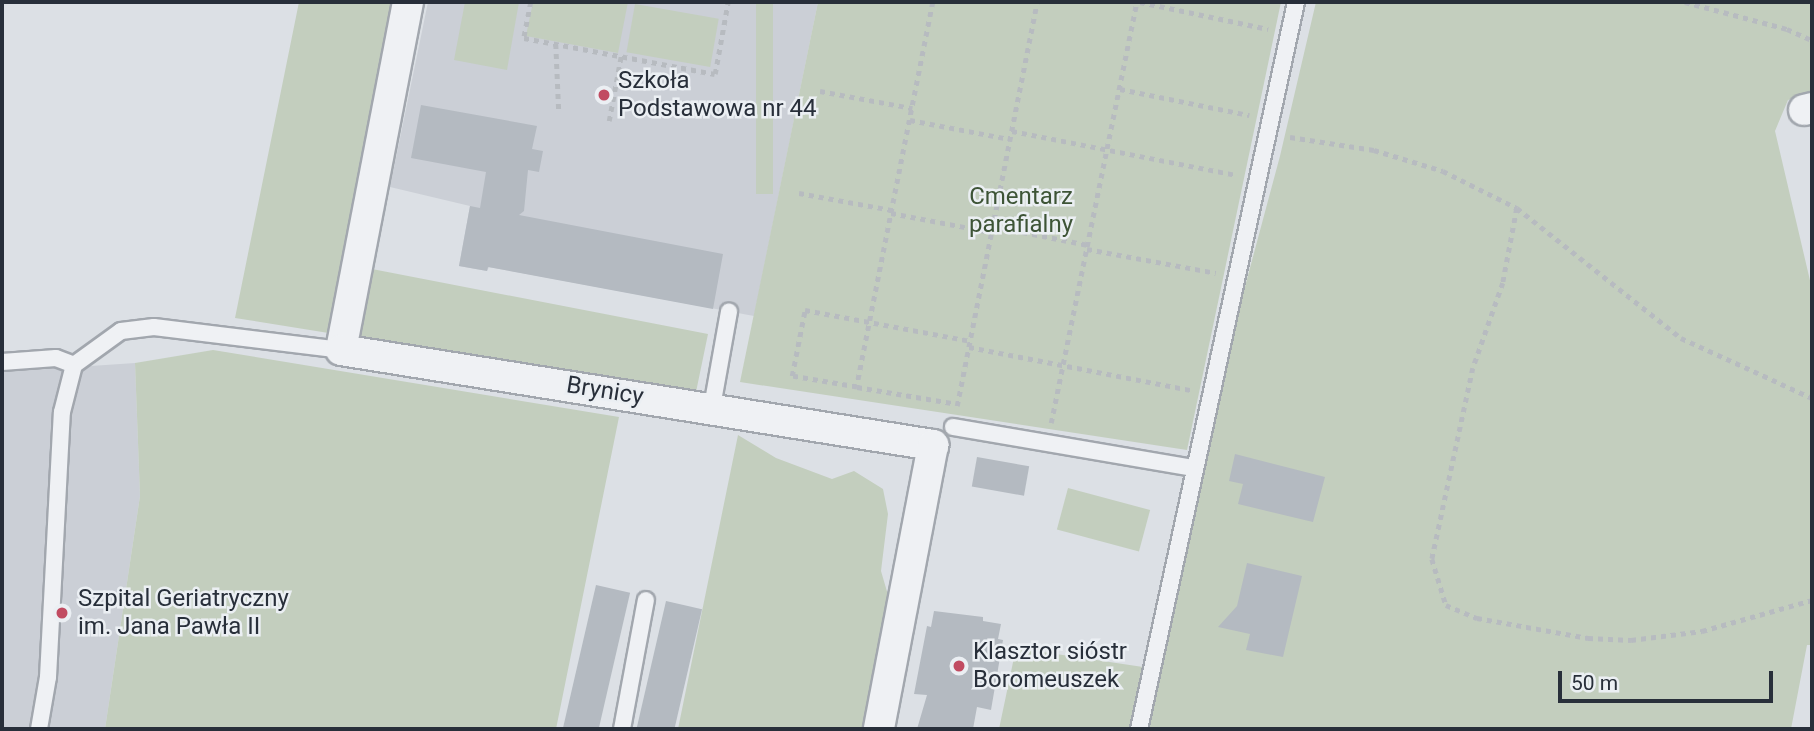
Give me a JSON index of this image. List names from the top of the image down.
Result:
{
  "streets": {
    "street": ["Brynicy"]
  },
  "parks": ["Cmentarz parafialny"],
  "places": ["Szkoła Podstawowa nr 44", "Szpital Geriatryczny im. Jana Pawła II", "Klasztor sióstr Boromeuszek"],
  "scale_bar": "50 m"
}
